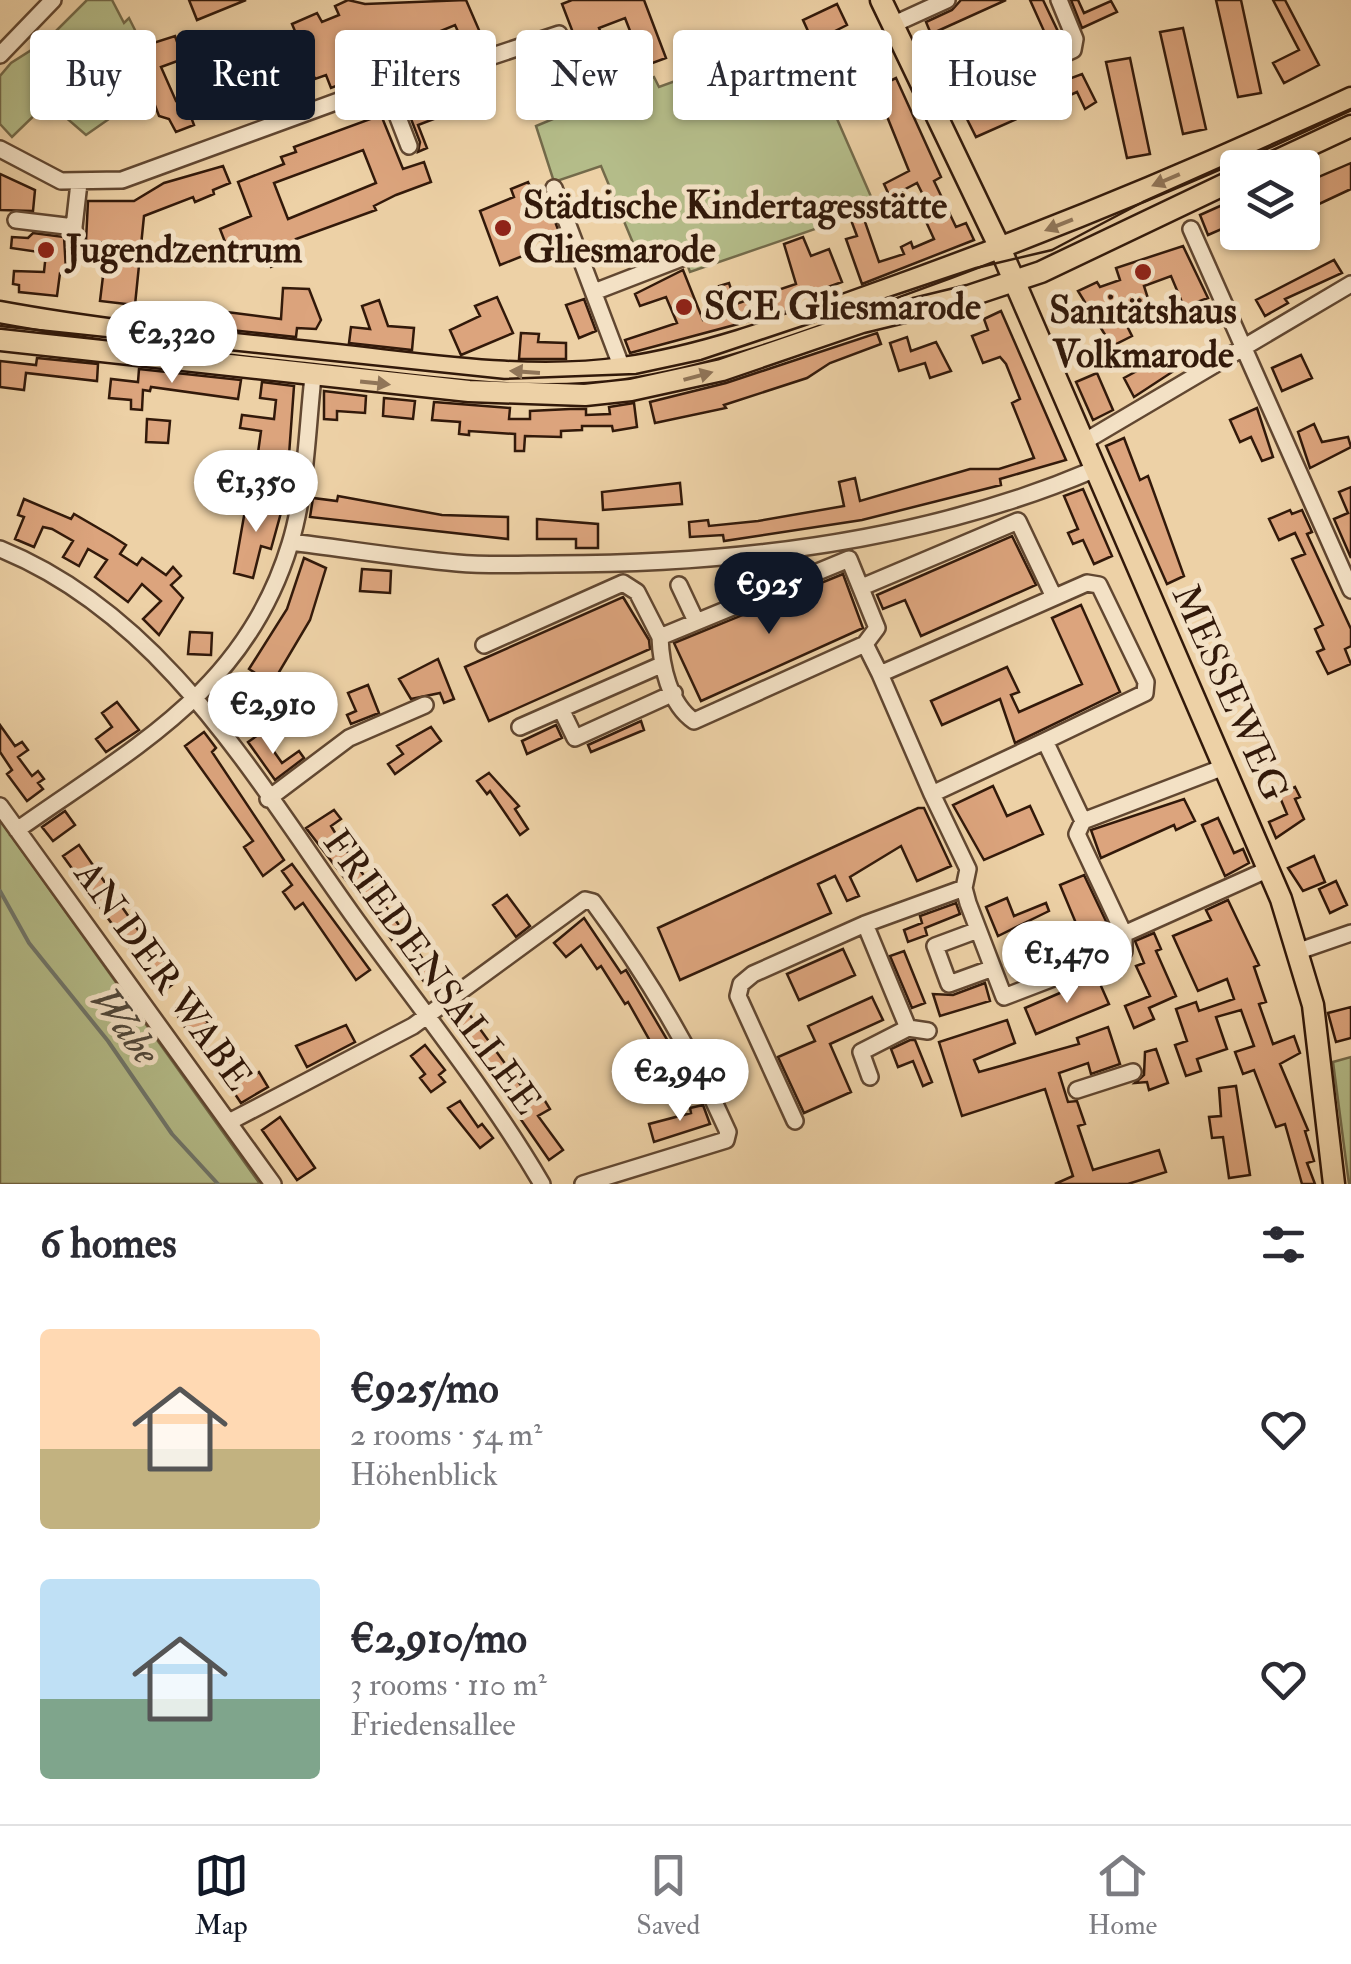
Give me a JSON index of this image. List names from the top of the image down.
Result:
{
  "streets": {
    "main road": ["MESSEWEG"],
    "street": ["FRIEDENSALLEE", "AN DER WABE"]
  },
  "water": ["Wabe"],
  "places": [
    "Städtische Kindertagesstätte Gliesmarode",
    "Jugendzentrum",
    "Sanitätshaus Volkmarode",
    "SCE Gliesmarode"
  ],
  "page": {
    "chip": [
      "Buy",
      "Rent",
      "Filters",
      "New",
      "Apartment",
      "House"
    ],
    "price": [
      "€2,320",
      "€1,350",
      "€925",
      "€2,910",
      "€1,470",
      "€2,940"
    ],
    "heading": "6 homes",
    "list": [
      {
        "name": "€925/mo",
        "note": "2 rooms · 54 m² · Höhenblick"
      },
      {
        "name": "€2,910/mo",
        "note": "3 rooms · 110 m² · Friedensallee"
      }
    ],
    "tabs": ["Map", "Saved", "Home"]
  }
}
